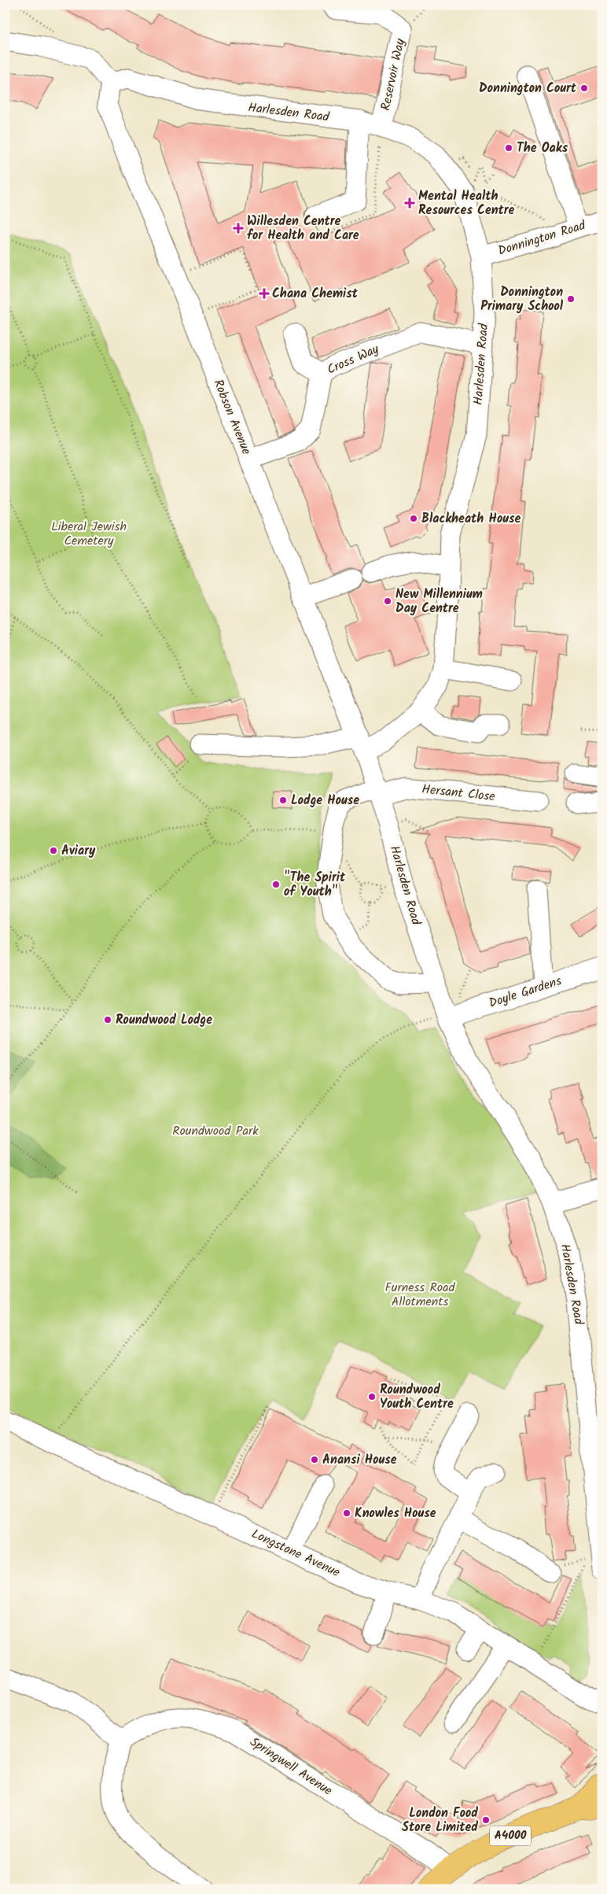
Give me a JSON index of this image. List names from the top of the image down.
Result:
{
  "streets": {
    "main road": ["A4000"],
    "street": [
      "Reservoir Way",
      "Harlesden Road",
      "Donnington Road",
      "Cross Way",
      "Robson Avenue",
      "Hersant Close",
      "Doyle Gardens",
      "Longstone Avenue",
      "Springwell Avenue"
    ]
  },
  "crossings": [
    ["Reservoir Way", "Harlesden Road"],
    ["Harlesden Road", "Donnington Road"],
    ["Harlesden Road", "Cross Way"],
    ["Harlesden Road", "Robson Avenue"],
    ["Harlesden Road", "Hersant Close"],
    ["Harlesden Road", "Doyle Gardens"],
    ["Cross Way", "Robson Avenue"],
    ["Springwell Avenue", "A4000"]
  ],
  "parks": ["Liberal Jewish Cemetery", "Roundwood Park", "Furness Road Allotments"],
  "places": {
    "other": [
      "Donnington Court",
      "The Oaks",
      "Donnington Primary School",
      "Blackheath House",
      "New Millennium Day Centre",
      "Lodge House",
      "Aviary",
      "\"The Spirit of Youth\"",
      "Roundwood Lodge",
      "Roundwood Youth Centre",
      "Anansi House",
      "Knowles House",
      "London Food Store Limited"
    ],
    "health": ["Mental Health Resources Centre", "Willesden Centre for Health and Care", "Chana Chemist"]
  }
}
